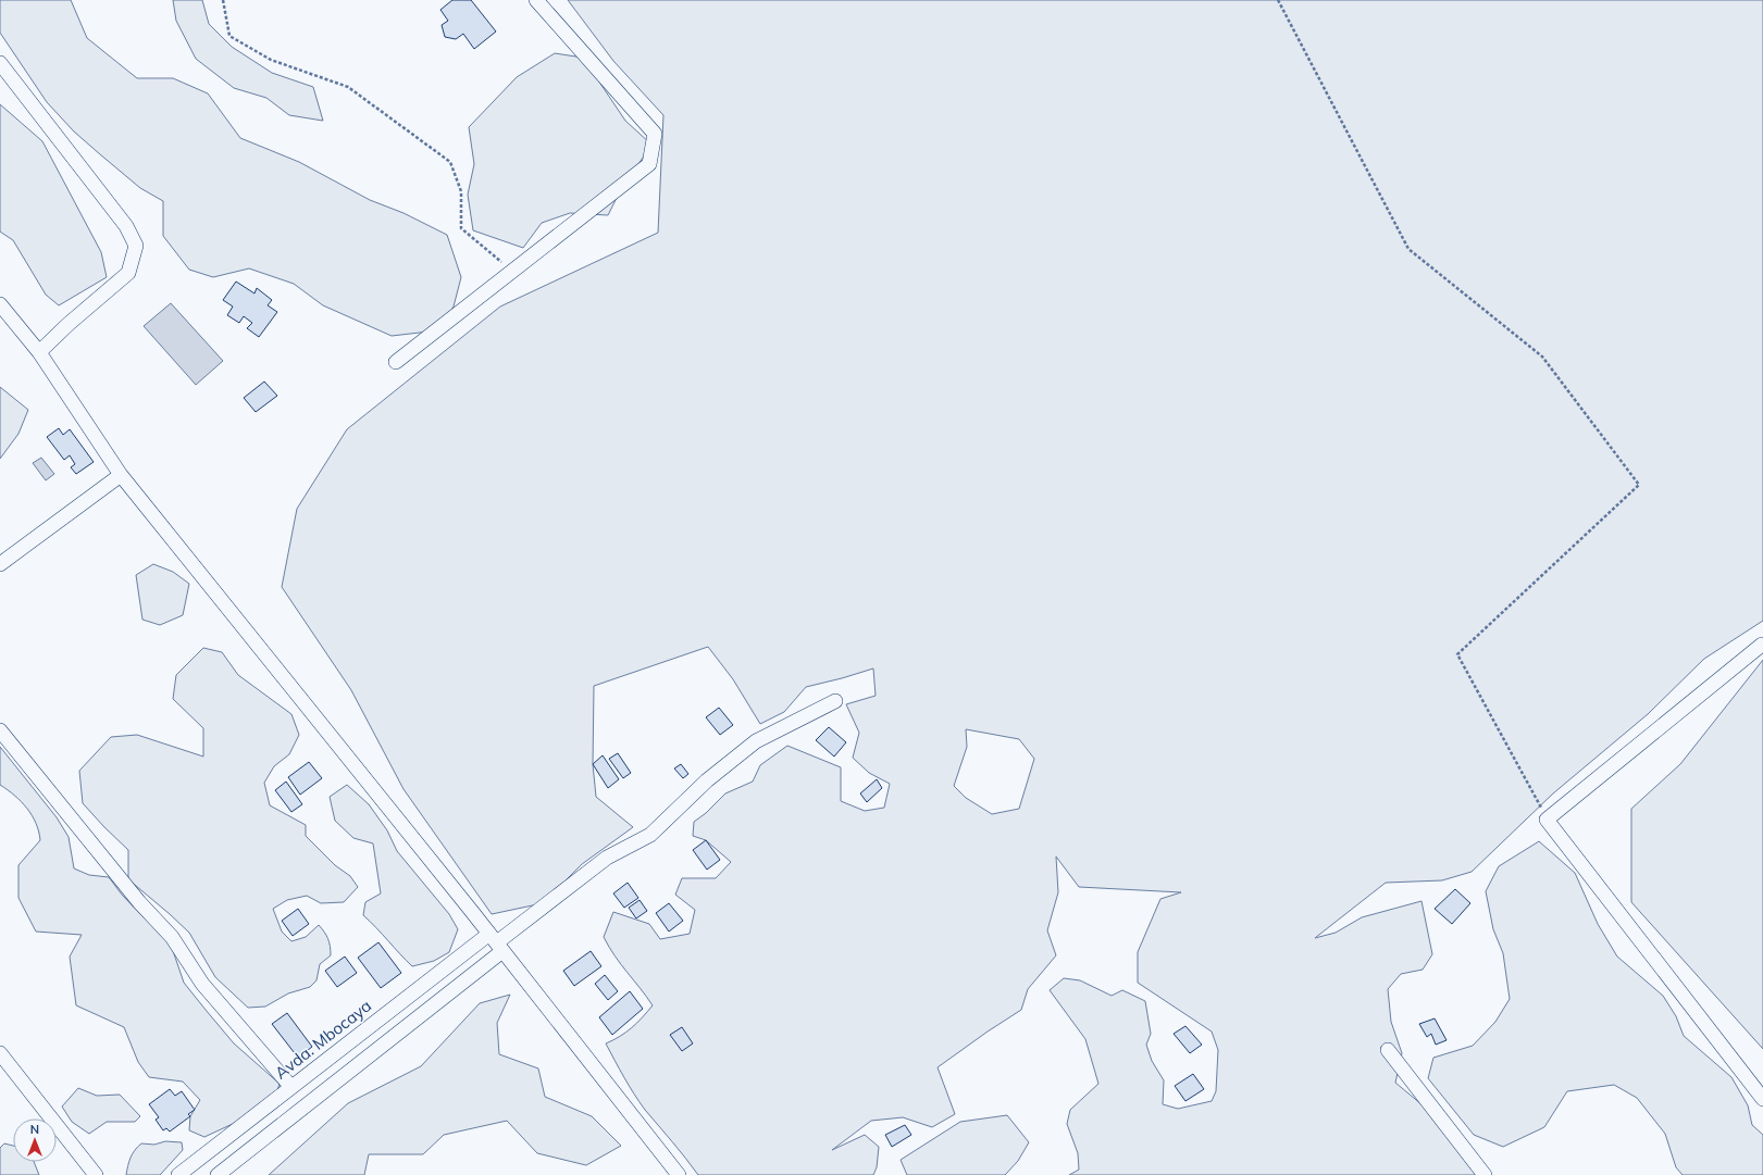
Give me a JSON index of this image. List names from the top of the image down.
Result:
{
  "streets": {
    "street": ["Avda. Mbocaya"]
  },
  "north": "top"
}
